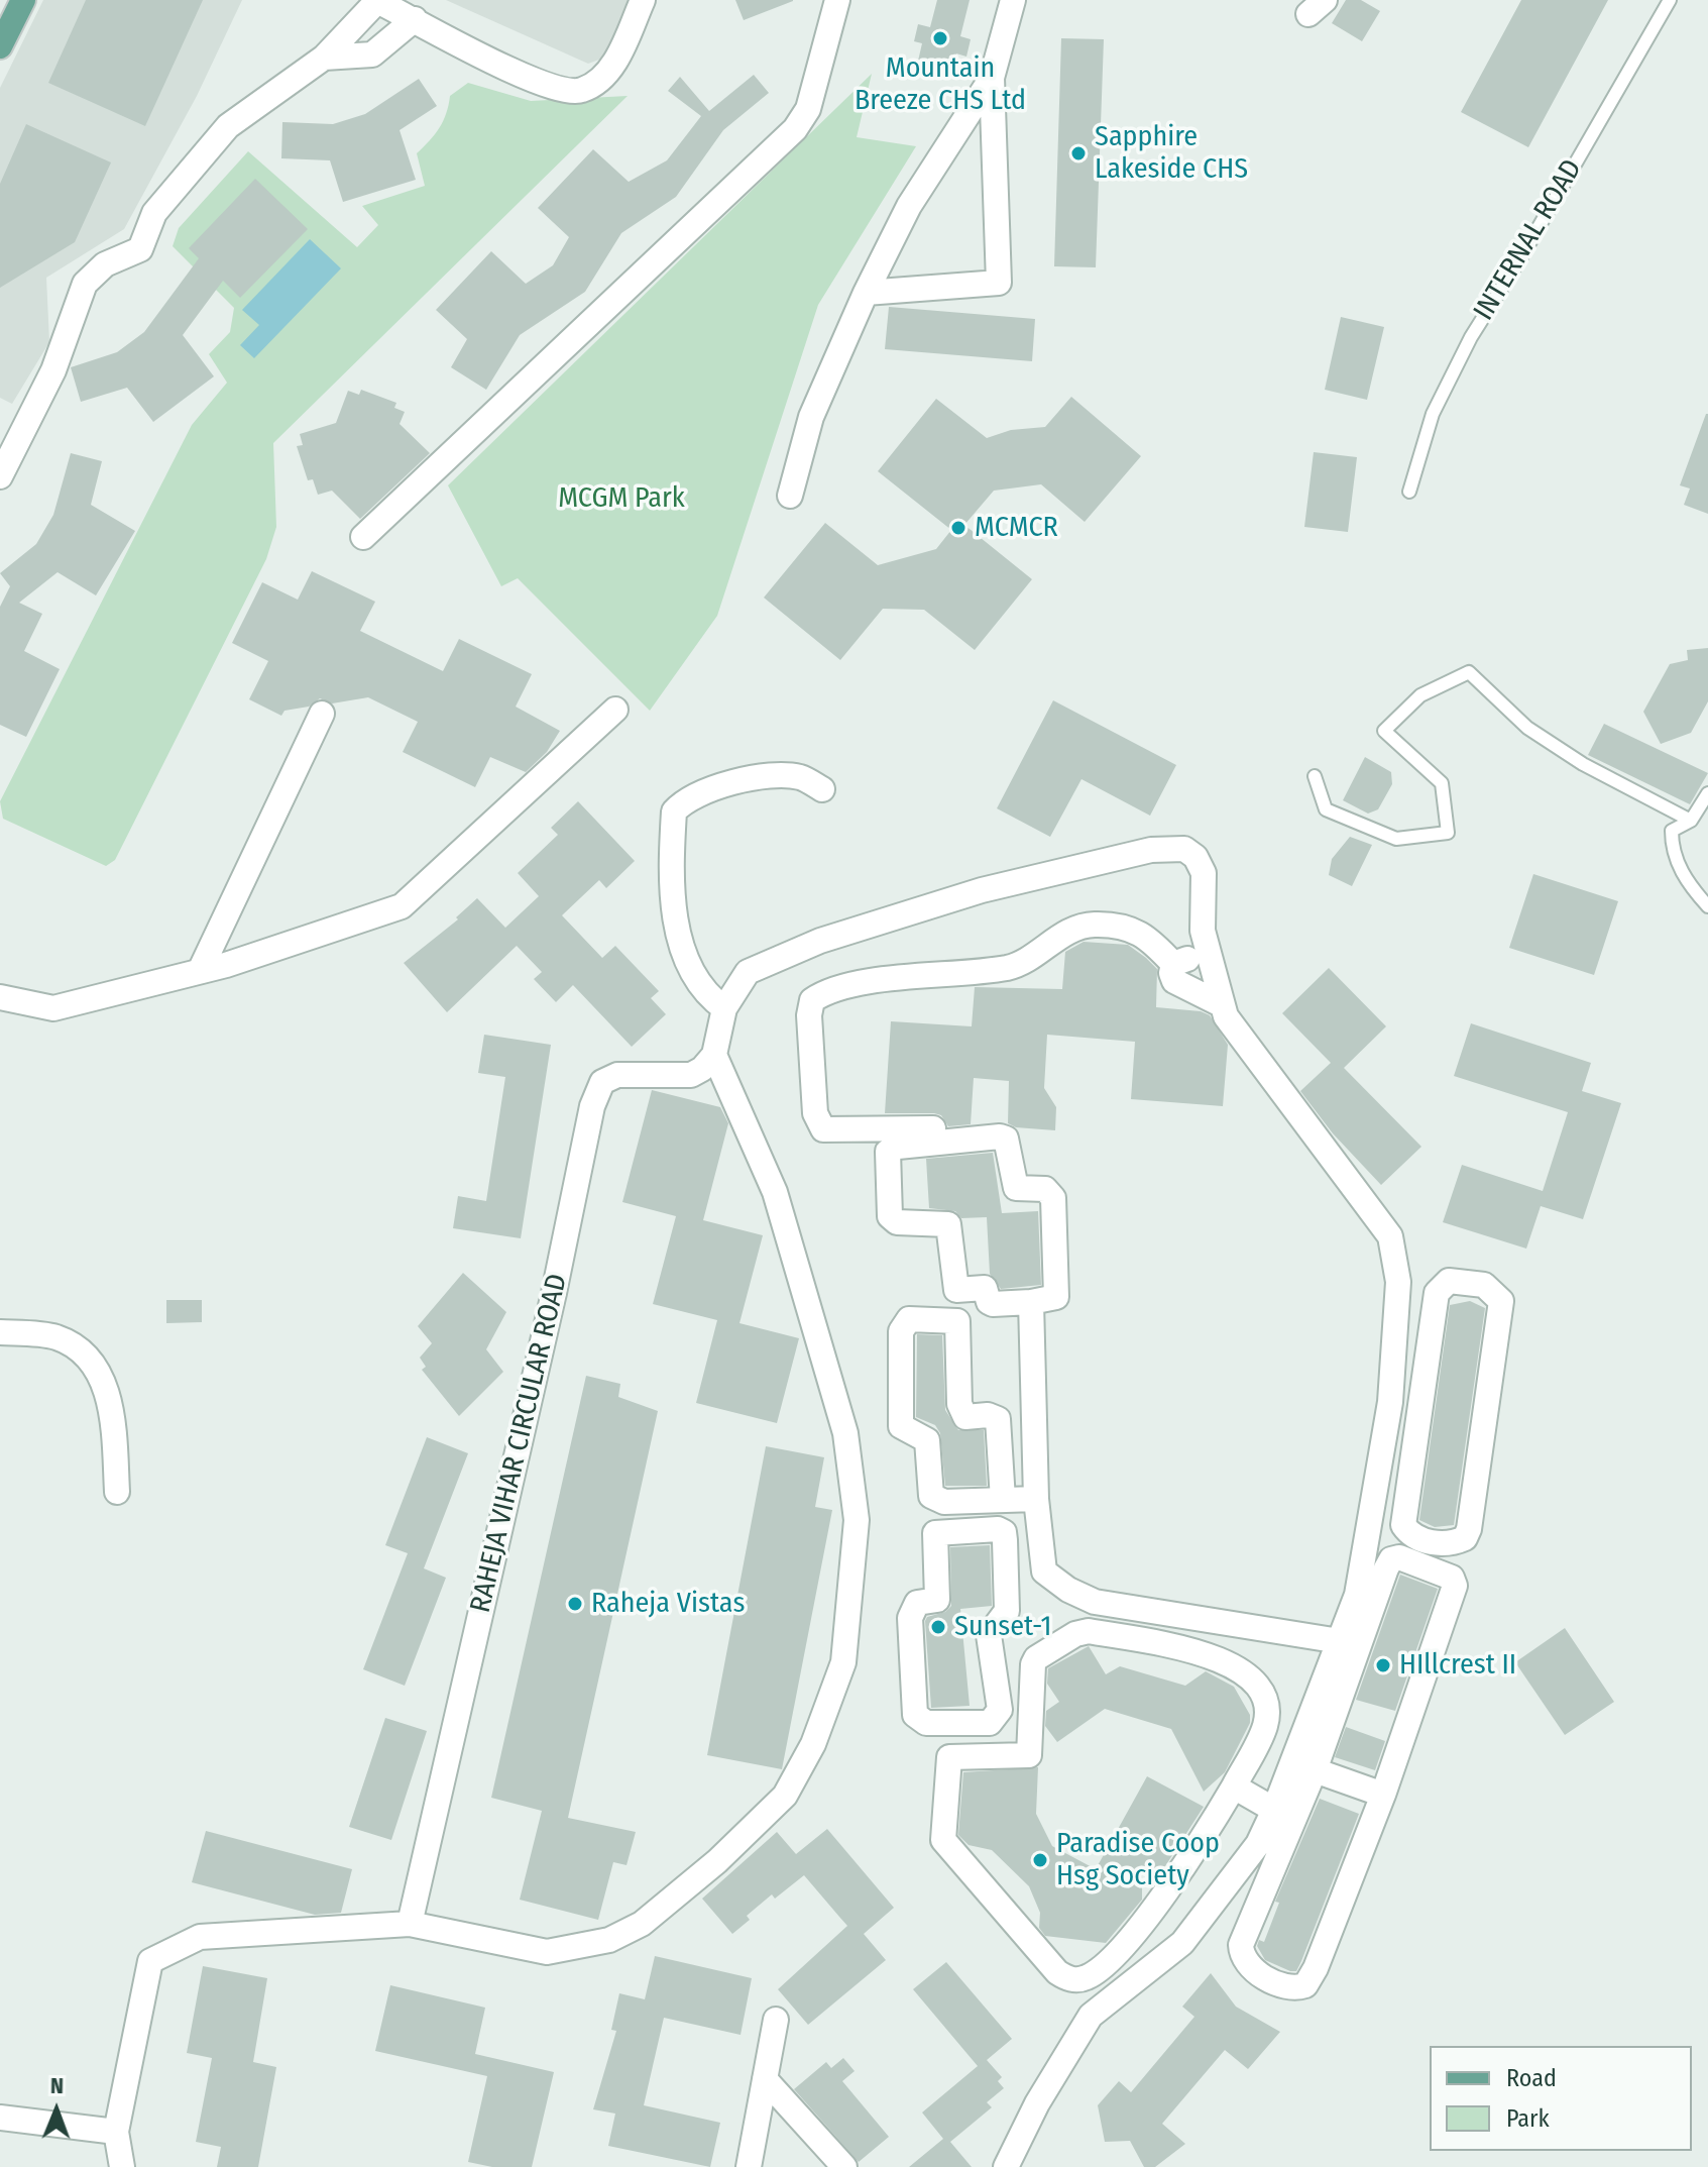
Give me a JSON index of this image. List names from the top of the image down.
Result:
{
  "streets": {
    "street": ["RAHEJA VIHAR CIRCULAR ROAD"],
    "lane": ["INTERNAL ROAD"]
  },
  "parks": ["MCGM Park"],
  "places": [
    "Mountain Breeze CHS Ltd",
    "Sapphire Lakeside CHS",
    "MCMCR",
    "Raheja Vistas",
    "Sunset-1",
    "HIllcrest II",
    "Paradise Coop Hsg Society"
  ],
  "legend": ["Road", "Park"],
  "north": "top"
}
